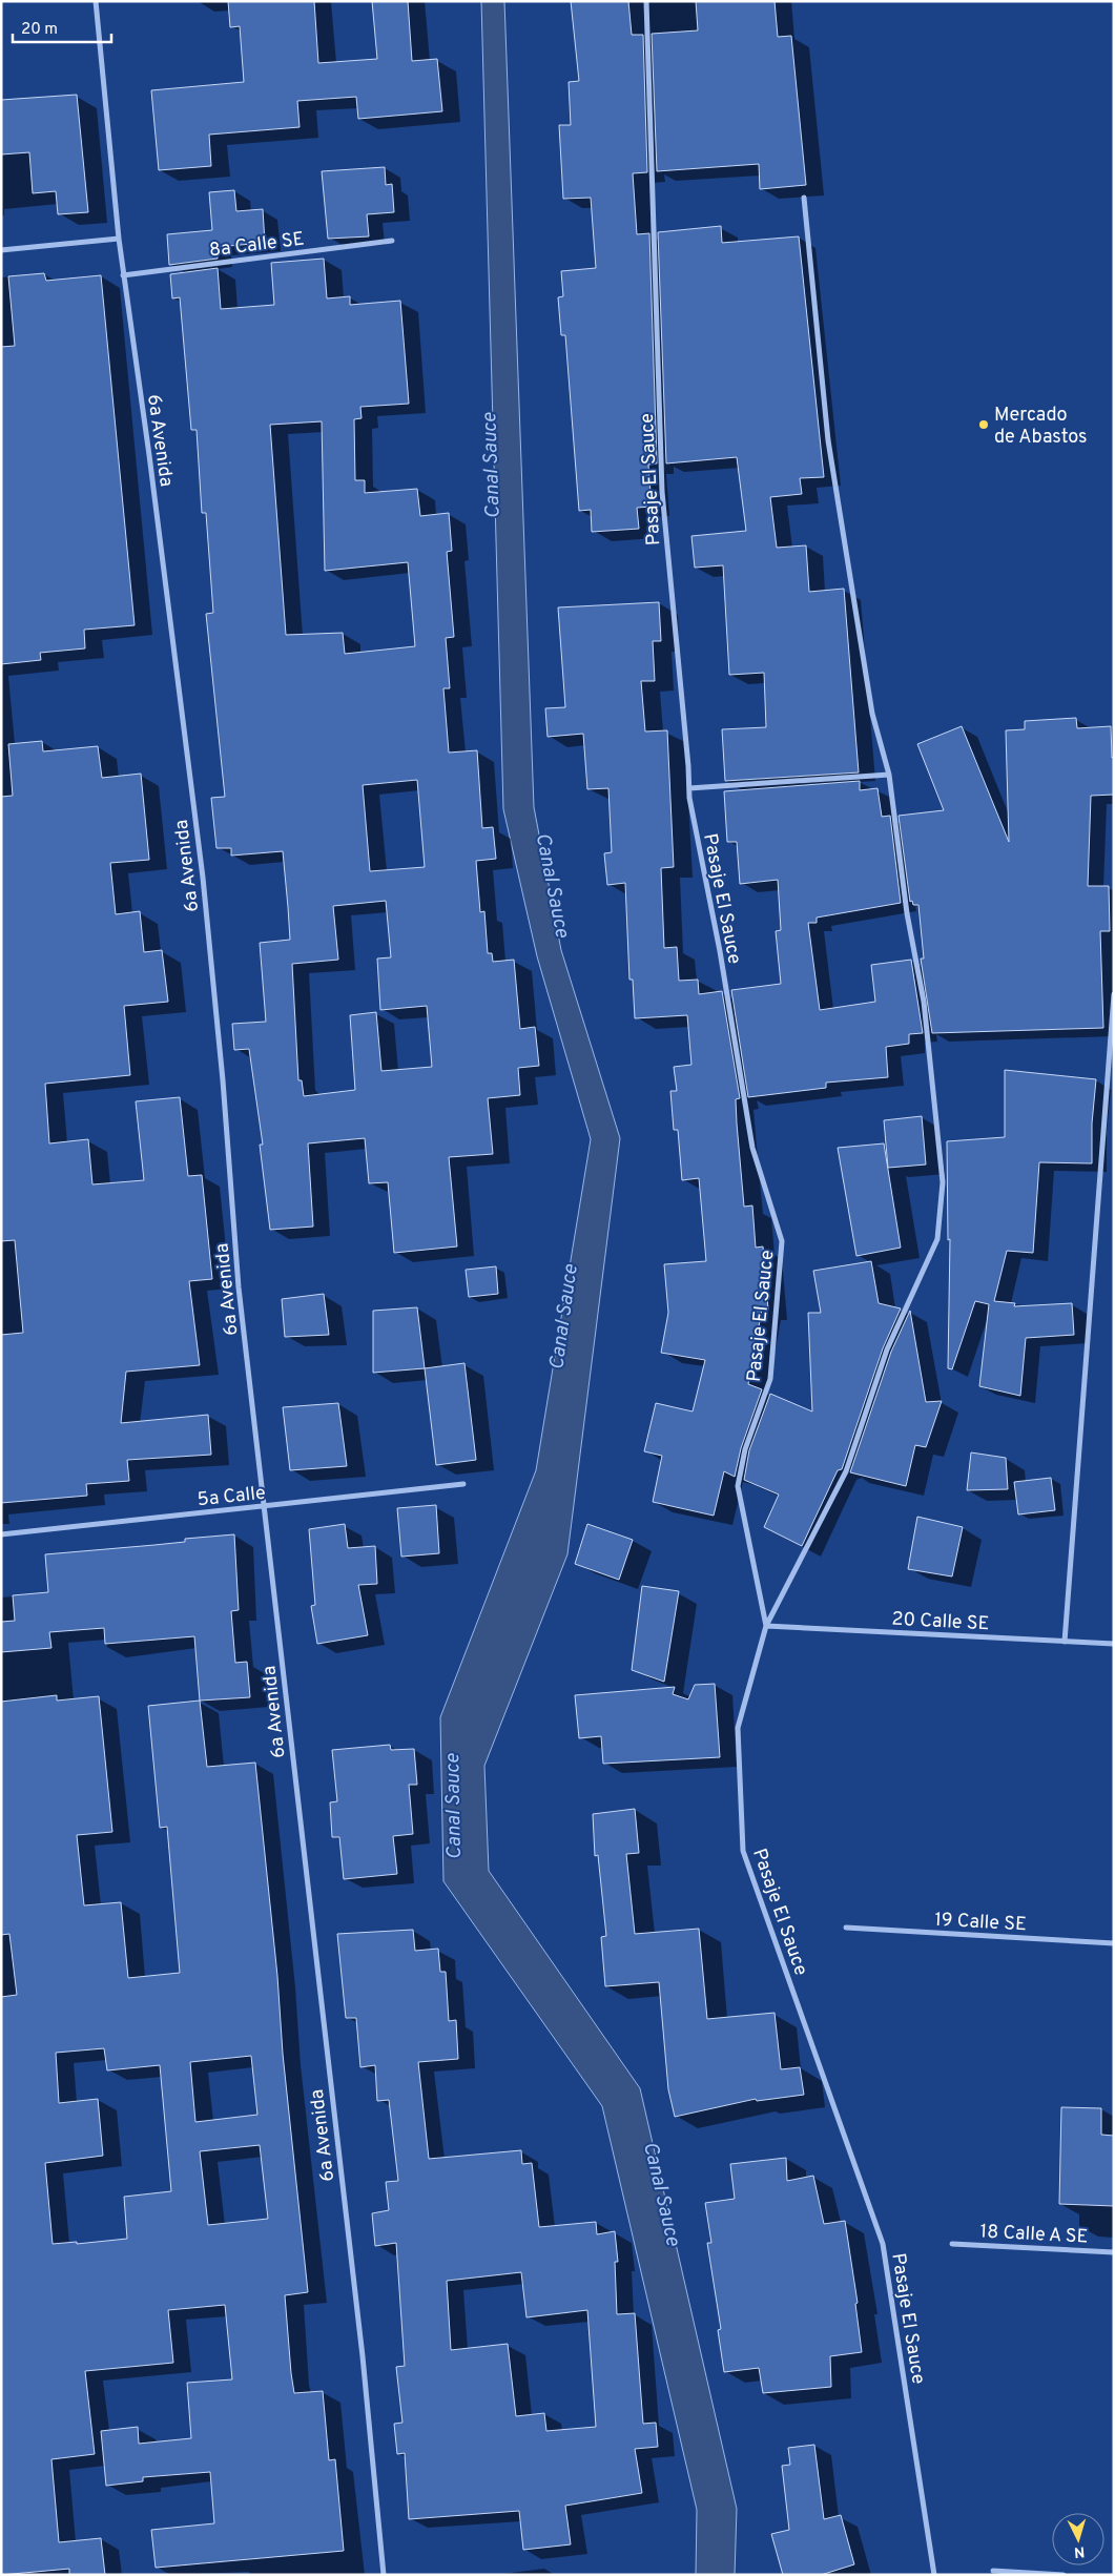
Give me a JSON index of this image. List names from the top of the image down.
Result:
{
  "streets": {
    "street": [
      "8a Calle SE",
      "6a Avenida",
      "Pasaje El Sauce",
      "5a Calle",
      "20 Calle SE",
      "19 Calle SE",
      "18 Calle A SE"
    ]
  },
  "crossings": [
    ["8a Calle SE", "6a Avenida"],
    ["6a Avenida", "5a Calle"],
    ["Pasaje El Sauce", "20 Calle SE"]
  ],
  "water": ["Canal Sauce"],
  "places": ["Mercado de Abastos"],
  "scale_bar": "20 m",
  "north": "bottom"
}
